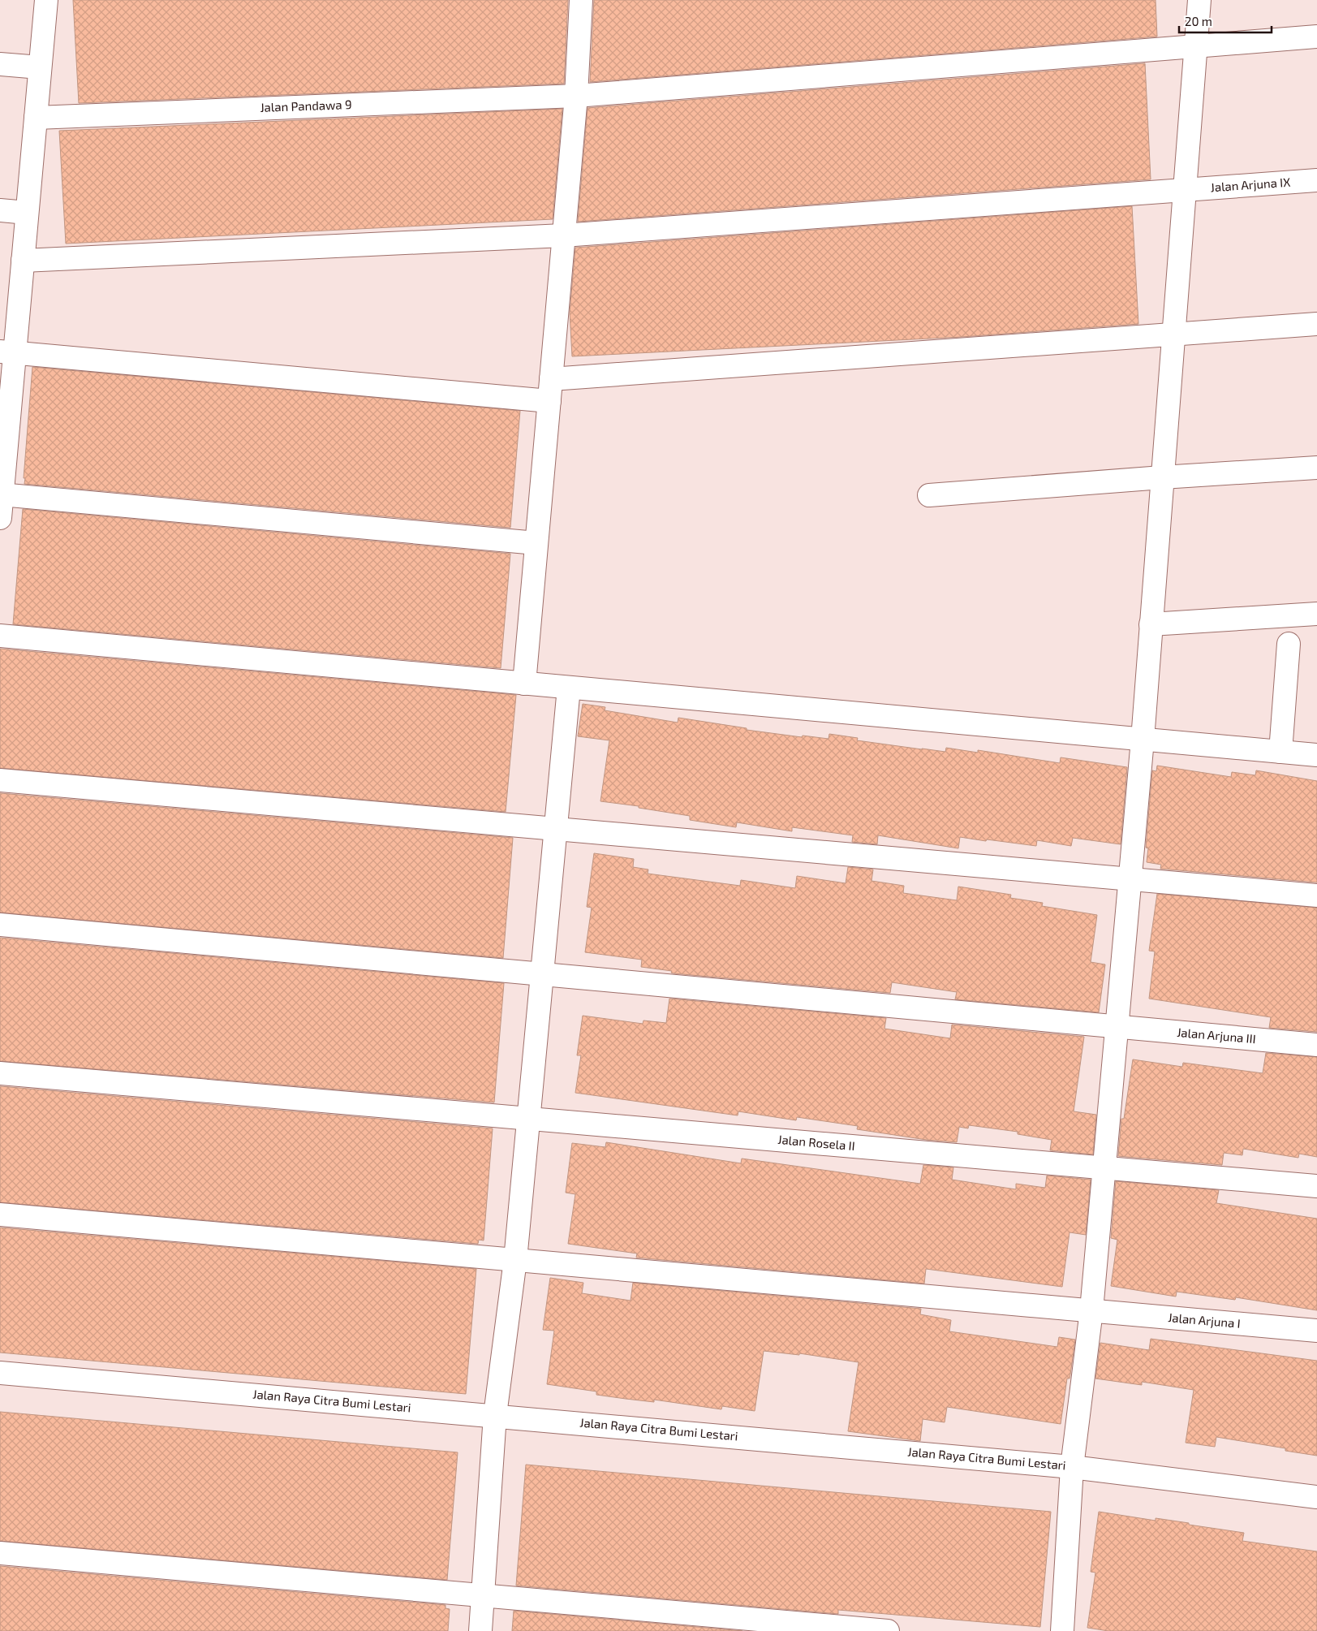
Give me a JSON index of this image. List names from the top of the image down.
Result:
{
  "streets": {
    "street": [
      "Jalan Pandawa 9",
      "Jalan Arjuna IX",
      "Jalan Arjuna III",
      "Jalan Rosela II",
      "Jalan Arjuna I",
      "Jalan Raya Citra Bumi Lestari"
    ]
  },
  "scale_bar": "20 m"
}
